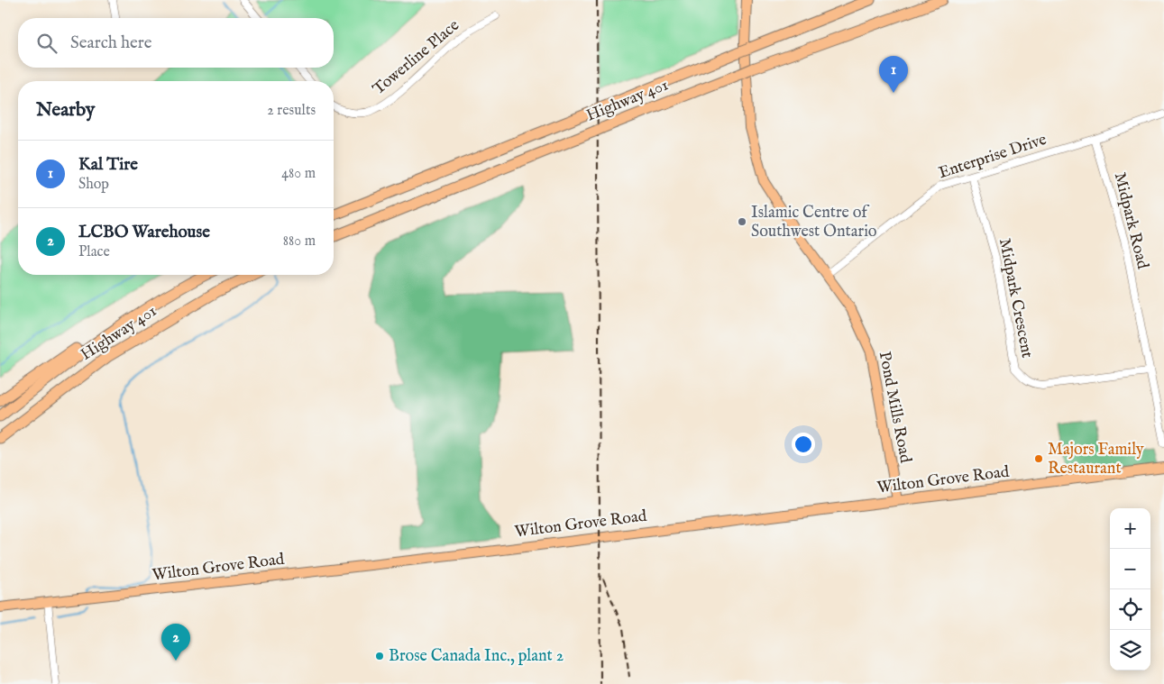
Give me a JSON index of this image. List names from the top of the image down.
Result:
{
  "streets": {
    "highway": ["Highway 401"],
    "main road": ["Pond Mills Road", "Wilton Grove Road"],
    "street": [
      "Towerline Place",
      "Enterprise Drive",
      "Midpark Road",
      "Midpark Crescent"
    ]
  },
  "crossings": [
    ["Enterprise Drive", "Midpark Road"],
    ["Enterprise Drive", "Midpark Crescent"],
    ["Enterprise Drive", "Pond Mills Road"],
    ["Midpark Road", "Midpark Crescent"],
    ["Pond Mills Road", "Wilton Grove Road"]
  ],
  "places": ["Islamic Centre of Southwest Ontario", "Majors Family Restaurant", "Brose Canada Inc., plant 2"],
  "page": {
    "search": "Search here",
    "pins": ["1", "2"],
    "heading": ["Nearby", "2 results"],
    "list": [
      {
        "mark": "1",
        "name": "Kal Tire",
        "note": "Shop",
        "value": "480 m"
      },
      {
        "mark": "2",
        "name": "LCBO Warehouse",
        "note": "Place",
        "value": "880 m"
      }
    ],
    "map_buttons": ["+", "−"]
  }
}
